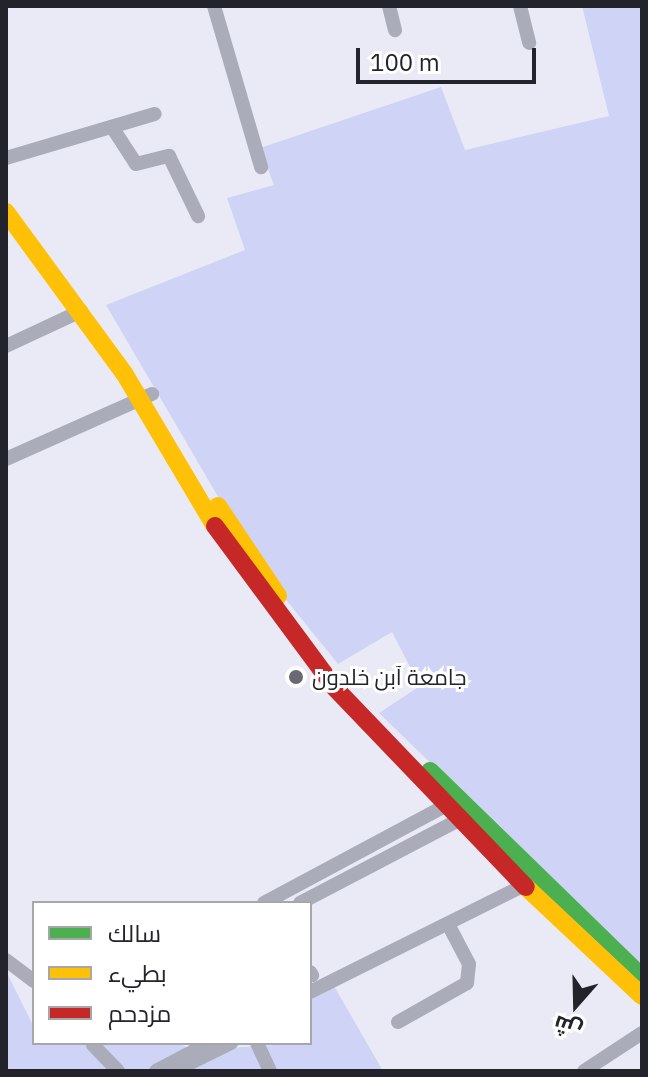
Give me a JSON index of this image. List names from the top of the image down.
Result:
{
  "places": ["جامعة آبن خلدون"],
  "legend": ["سالك", "بطيء", "مزدحم"],
  "scale_bar": "100 m",
  "north": "bottom"
}
